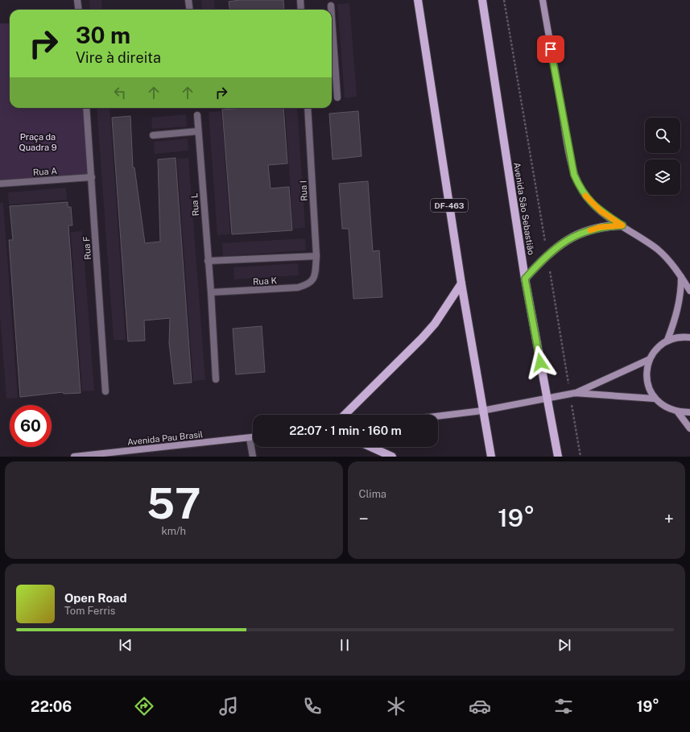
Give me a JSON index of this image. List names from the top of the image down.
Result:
{
  "streets": {
    "main road": ["DF-463", "Avenida São Sebastião"],
    "street": [
      "Rua A",
      "Rua I",
      "Rua L",
      "Rua F",
      "Rua K",
      "Avenida Pau Brasil"
    ]
  },
  "crossings": [
    ["Rua A", "Rua F"],
    ["Rua I", "Rua K"],
    ["Rua L", "Rua K"]
  ],
  "parks": ["Praça da Quadra 9"],
  "page": {
    "turn": ["30 m", "Vire à direita"],
    "limit": "60",
    "trip": "22:07 · 1 min · 160 m",
    "tile": [
      ["57", "km/h"],
      "Clima"
    ],
    "heat": ["−", "19°", "+"],
    "song": ["Open Road", "Tom Ferris"],
    "tabs": ["22:06", "19°"]
  }
}
